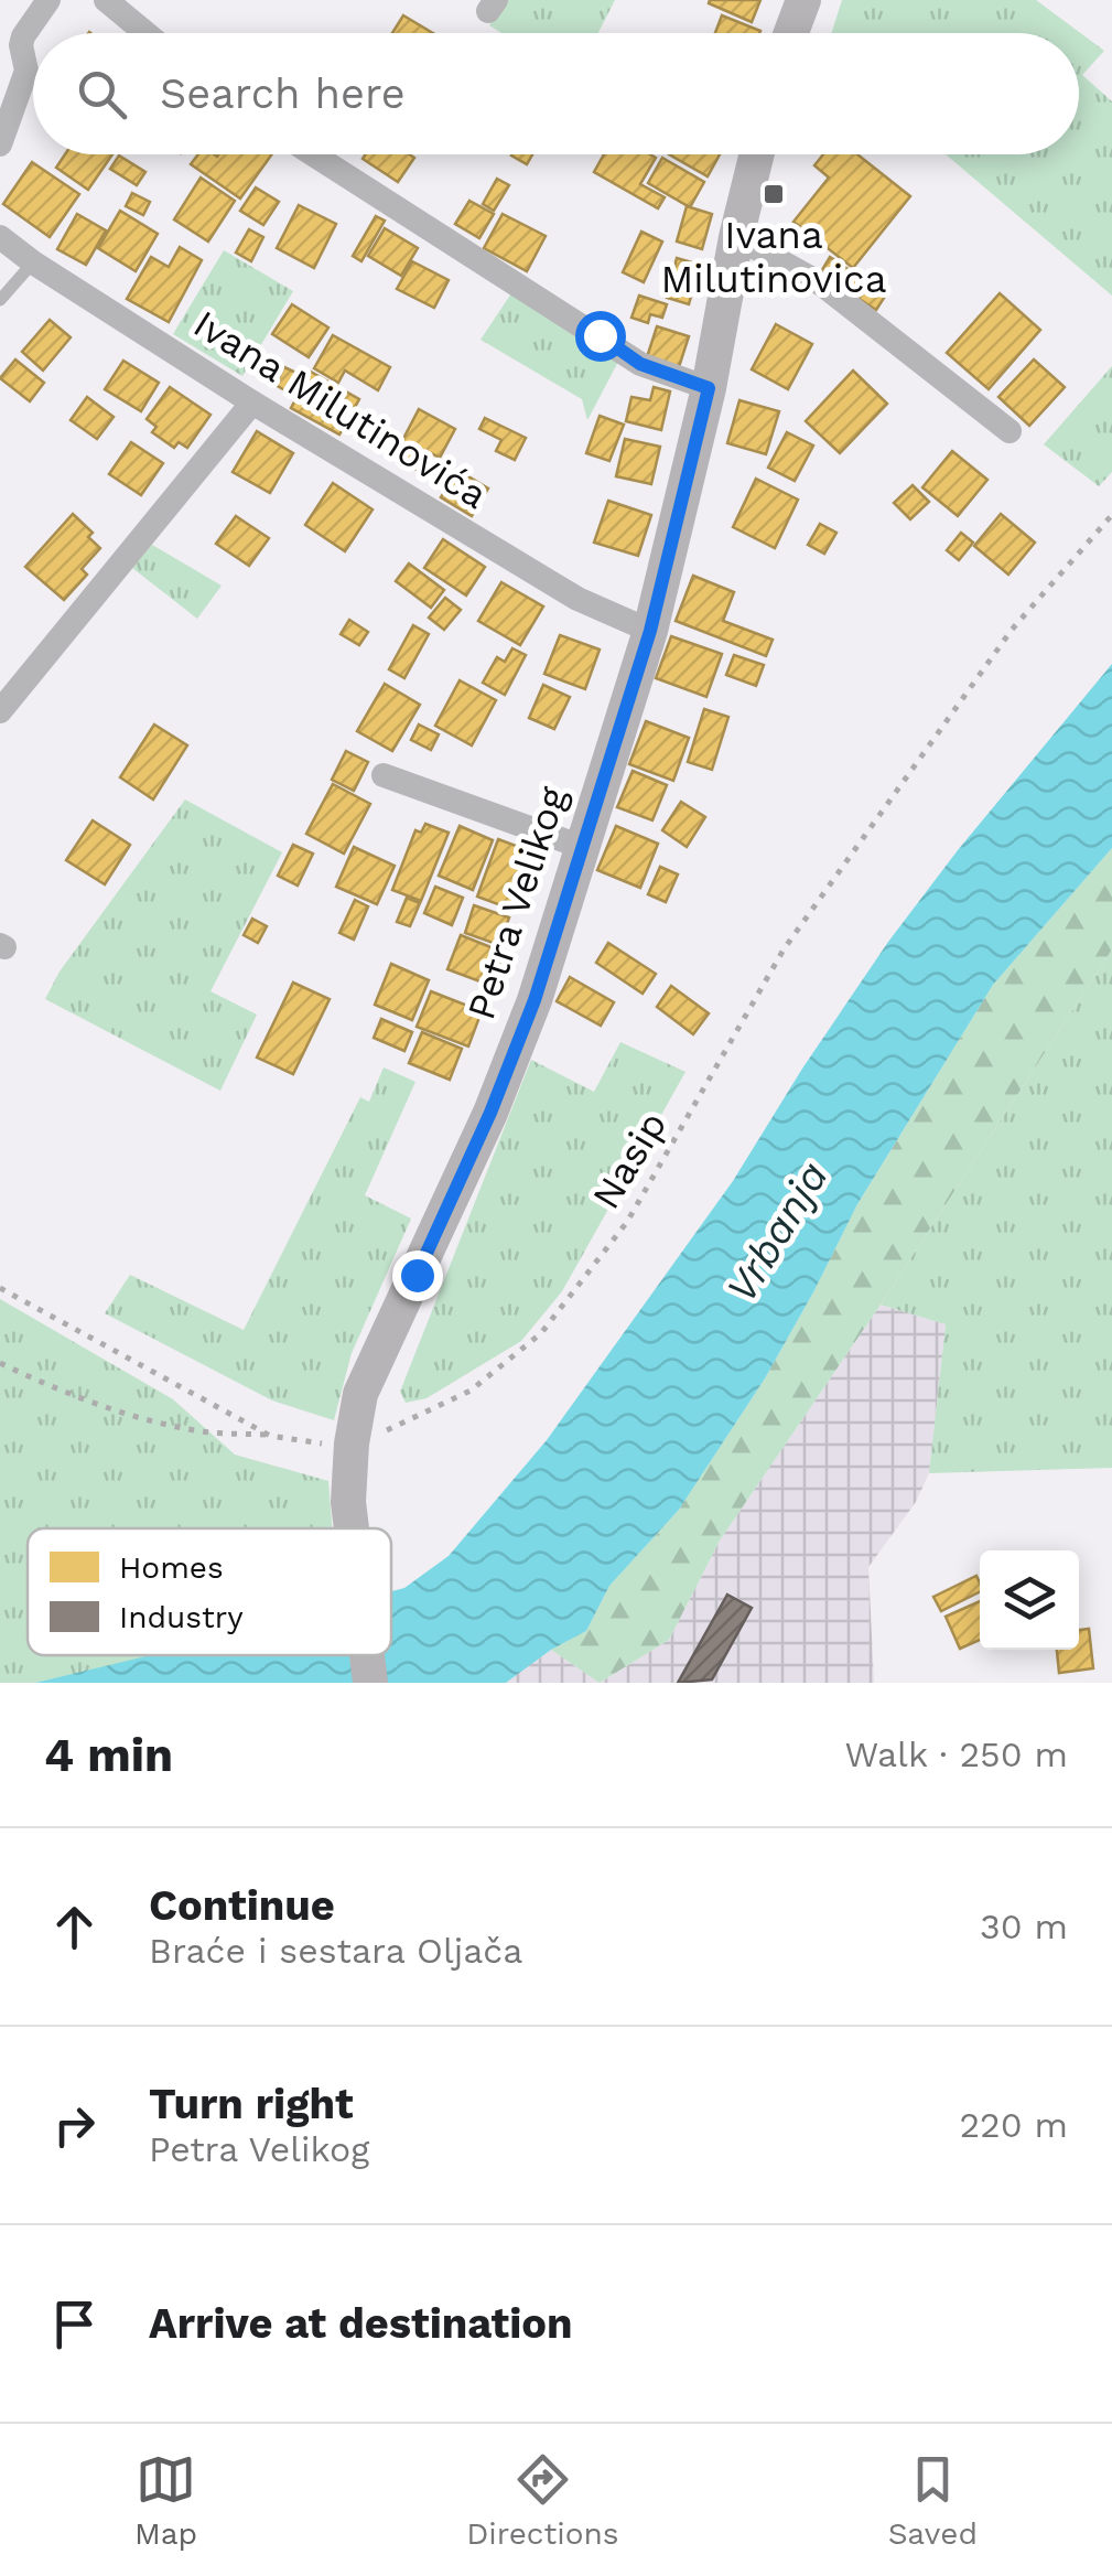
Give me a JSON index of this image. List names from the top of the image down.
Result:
{
  "streets": {
    "street": ["Ivana Milutinovića", "Petra Velikog"],
    "path": ["Nasip"]
  },
  "crossings": [
    ["Ivana Milutinovića", "Petra Velikog"],
    ["Petra Velikog", "Nasip"]
  ],
  "water": ["Vrbanja"],
  "places": {
    "transit": ["Ivana Milutinovica"]
  },
  "legend": ["Homes", "Industry"],
  "page": {
    "search": "Search here",
    "heading": ["4 min", "Walk · 250 m"],
    "list": [
      ["Continue", "Braće i sestara Oljača", "30 m"],
      ["Turn right", "Petra Velikog", "220 m"],
      "Arrive at destination"
    ],
    "nav": ["Map", "Directions", "Saved"]
  }
}
